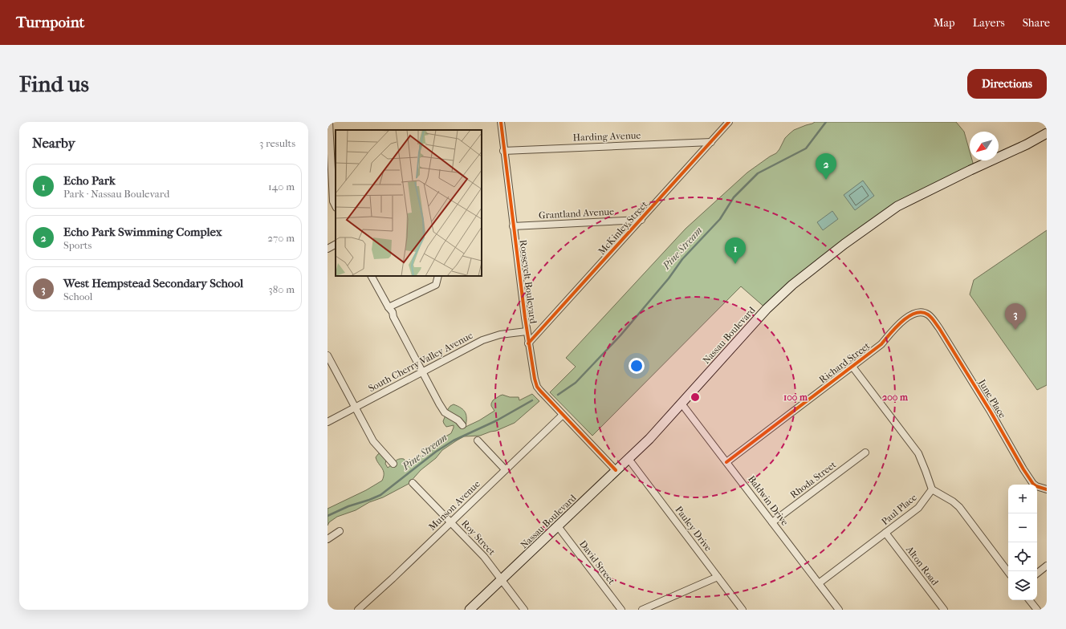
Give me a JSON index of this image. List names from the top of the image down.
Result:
{
  "streets": {
    "main road": ["Nassau Boulevard"],
    "street": [
      "Harding Avenue",
      "Grantland Avenue",
      "McKinley Street",
      "Roosevelt Boulevard",
      "South Cherry Valley Avenue",
      "Richard Street",
      "June Place",
      "Rhoda Street",
      "Baldwin Drive",
      "Munson Avenue",
      "Paul Place",
      "Pauley Drive",
      "Roy Street",
      "David Street",
      "Alton Road"
    ]
  },
  "crossings": [
    ["Harding Avenue", "McKinley Street"],
    ["Harding Avenue", "Roosevelt Boulevard"],
    ["Grantland Avenue", "McKinley Street"],
    ["Grantland Avenue", "Roosevelt Boulevard"],
    ["McKinley Street", "Roosevelt Boulevard"],
    ["Roosevelt Boulevard", "Nassau Boulevard"],
    ["Roosevelt Boulevard", "South Cherry Valley Avenue"],
    ["Roosevelt Boulevard", "Munson Avenue"],
    ["Nassau Boulevard", "Baldwin Drive"],
    ["Nassau Boulevard", "Pauley Drive"],
    ["Nassau Boulevard", "Roy Street"],
    ["Nassau Boulevard", "David Street"],
    ["Richard Street", "June Place"],
    ["Richard Street", "Baldwin Drive"],
    ["Rhoda Street", "Baldwin Drive"],
    ["Baldwin Drive", "Paul Place"],
    ["Munson Avenue", "Roy Street"],
    ["Paul Place", "Alton Road"]
  ],
  "water": ["Pine Stream"],
  "north": "bottom left",
  "page": {
    "header": "Turnpoint",
    "nav": ["Map", "Layers", "Share"],
    "buttons": "Directions",
    "title": "Find us",
    "heading": ["Nearby", "3 results"],
    "pins": ["2", "1", "3"],
    "list": [
      {
        "mark": "1",
        "name": "Echo Park",
        "note": "Park · Nassau Boulevard",
        "value": "140 m"
      },
      {
        "mark": "2",
        "name": "Echo Park Swimming Complex",
        "note": "Sports",
        "value": "270 m"
      },
      {
        "mark": "3",
        "name": "West Hempstead Secondary School",
        "note": "School",
        "value": "380 m"
      }
    ],
    "map_buttons": ["+", "−"]
  },
  "rings": ["100 m", "200 m"]
}
